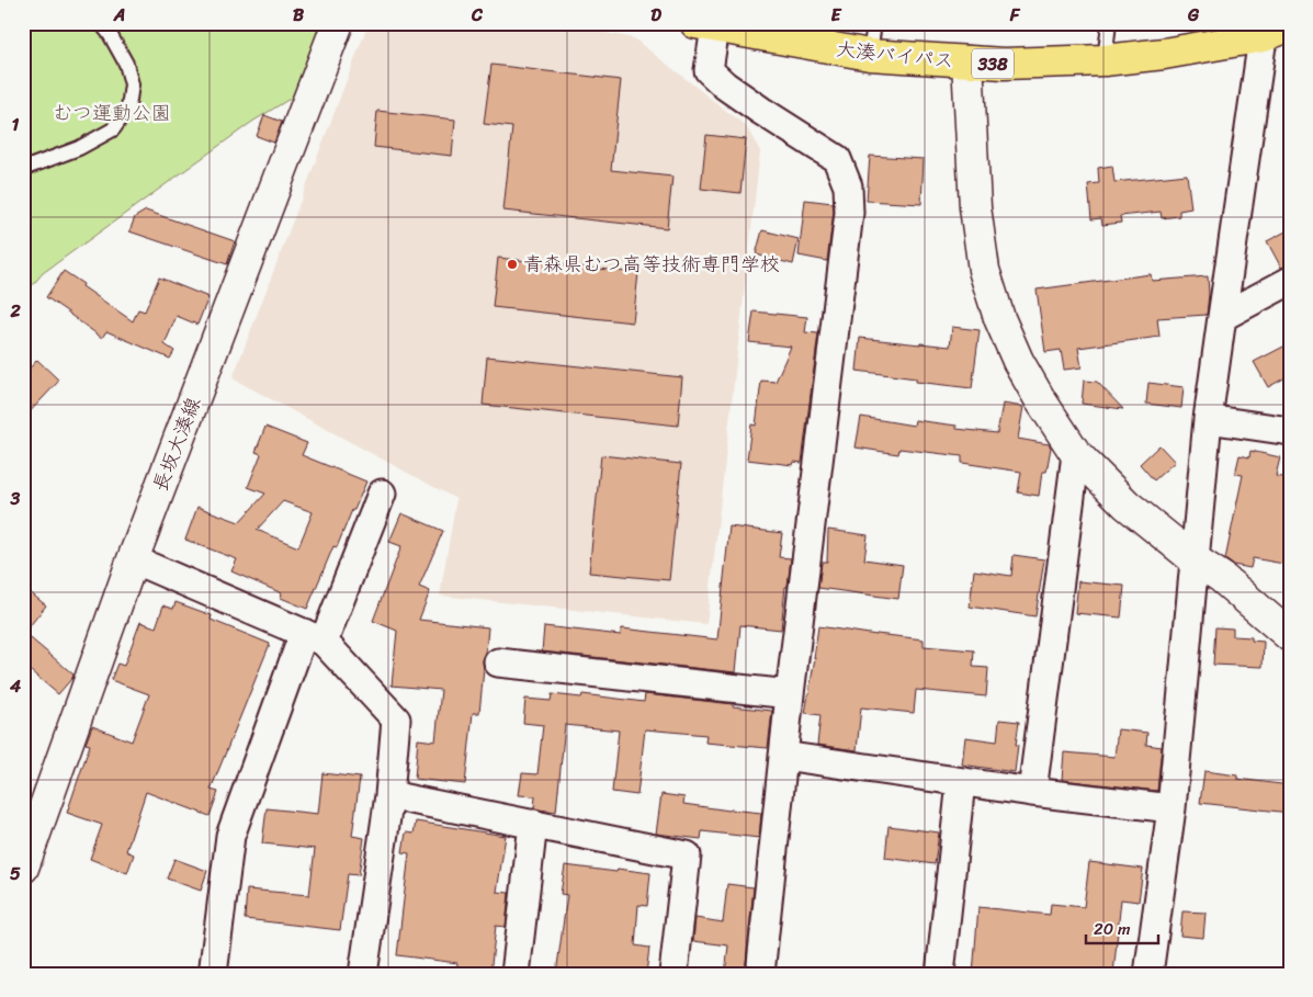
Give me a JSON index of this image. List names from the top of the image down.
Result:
{
  "streets": {
    "highway": ["大湊バイパス", "338"],
    "main road": ["長坂大湊線"]
  },
  "parks": ["むつ運動公園"],
  "places": ["青森県むつ高等技術専門学校"],
  "scale_bar": "20 m",
  "grid": {
    "columns": [
      "A",
      "B",
      "C",
      "D",
      "E",
      "F",
      "G"
    ],
    "rows": [
      "1",
      "2",
      "3",
      "4",
      "5"
    ]
  }
}
